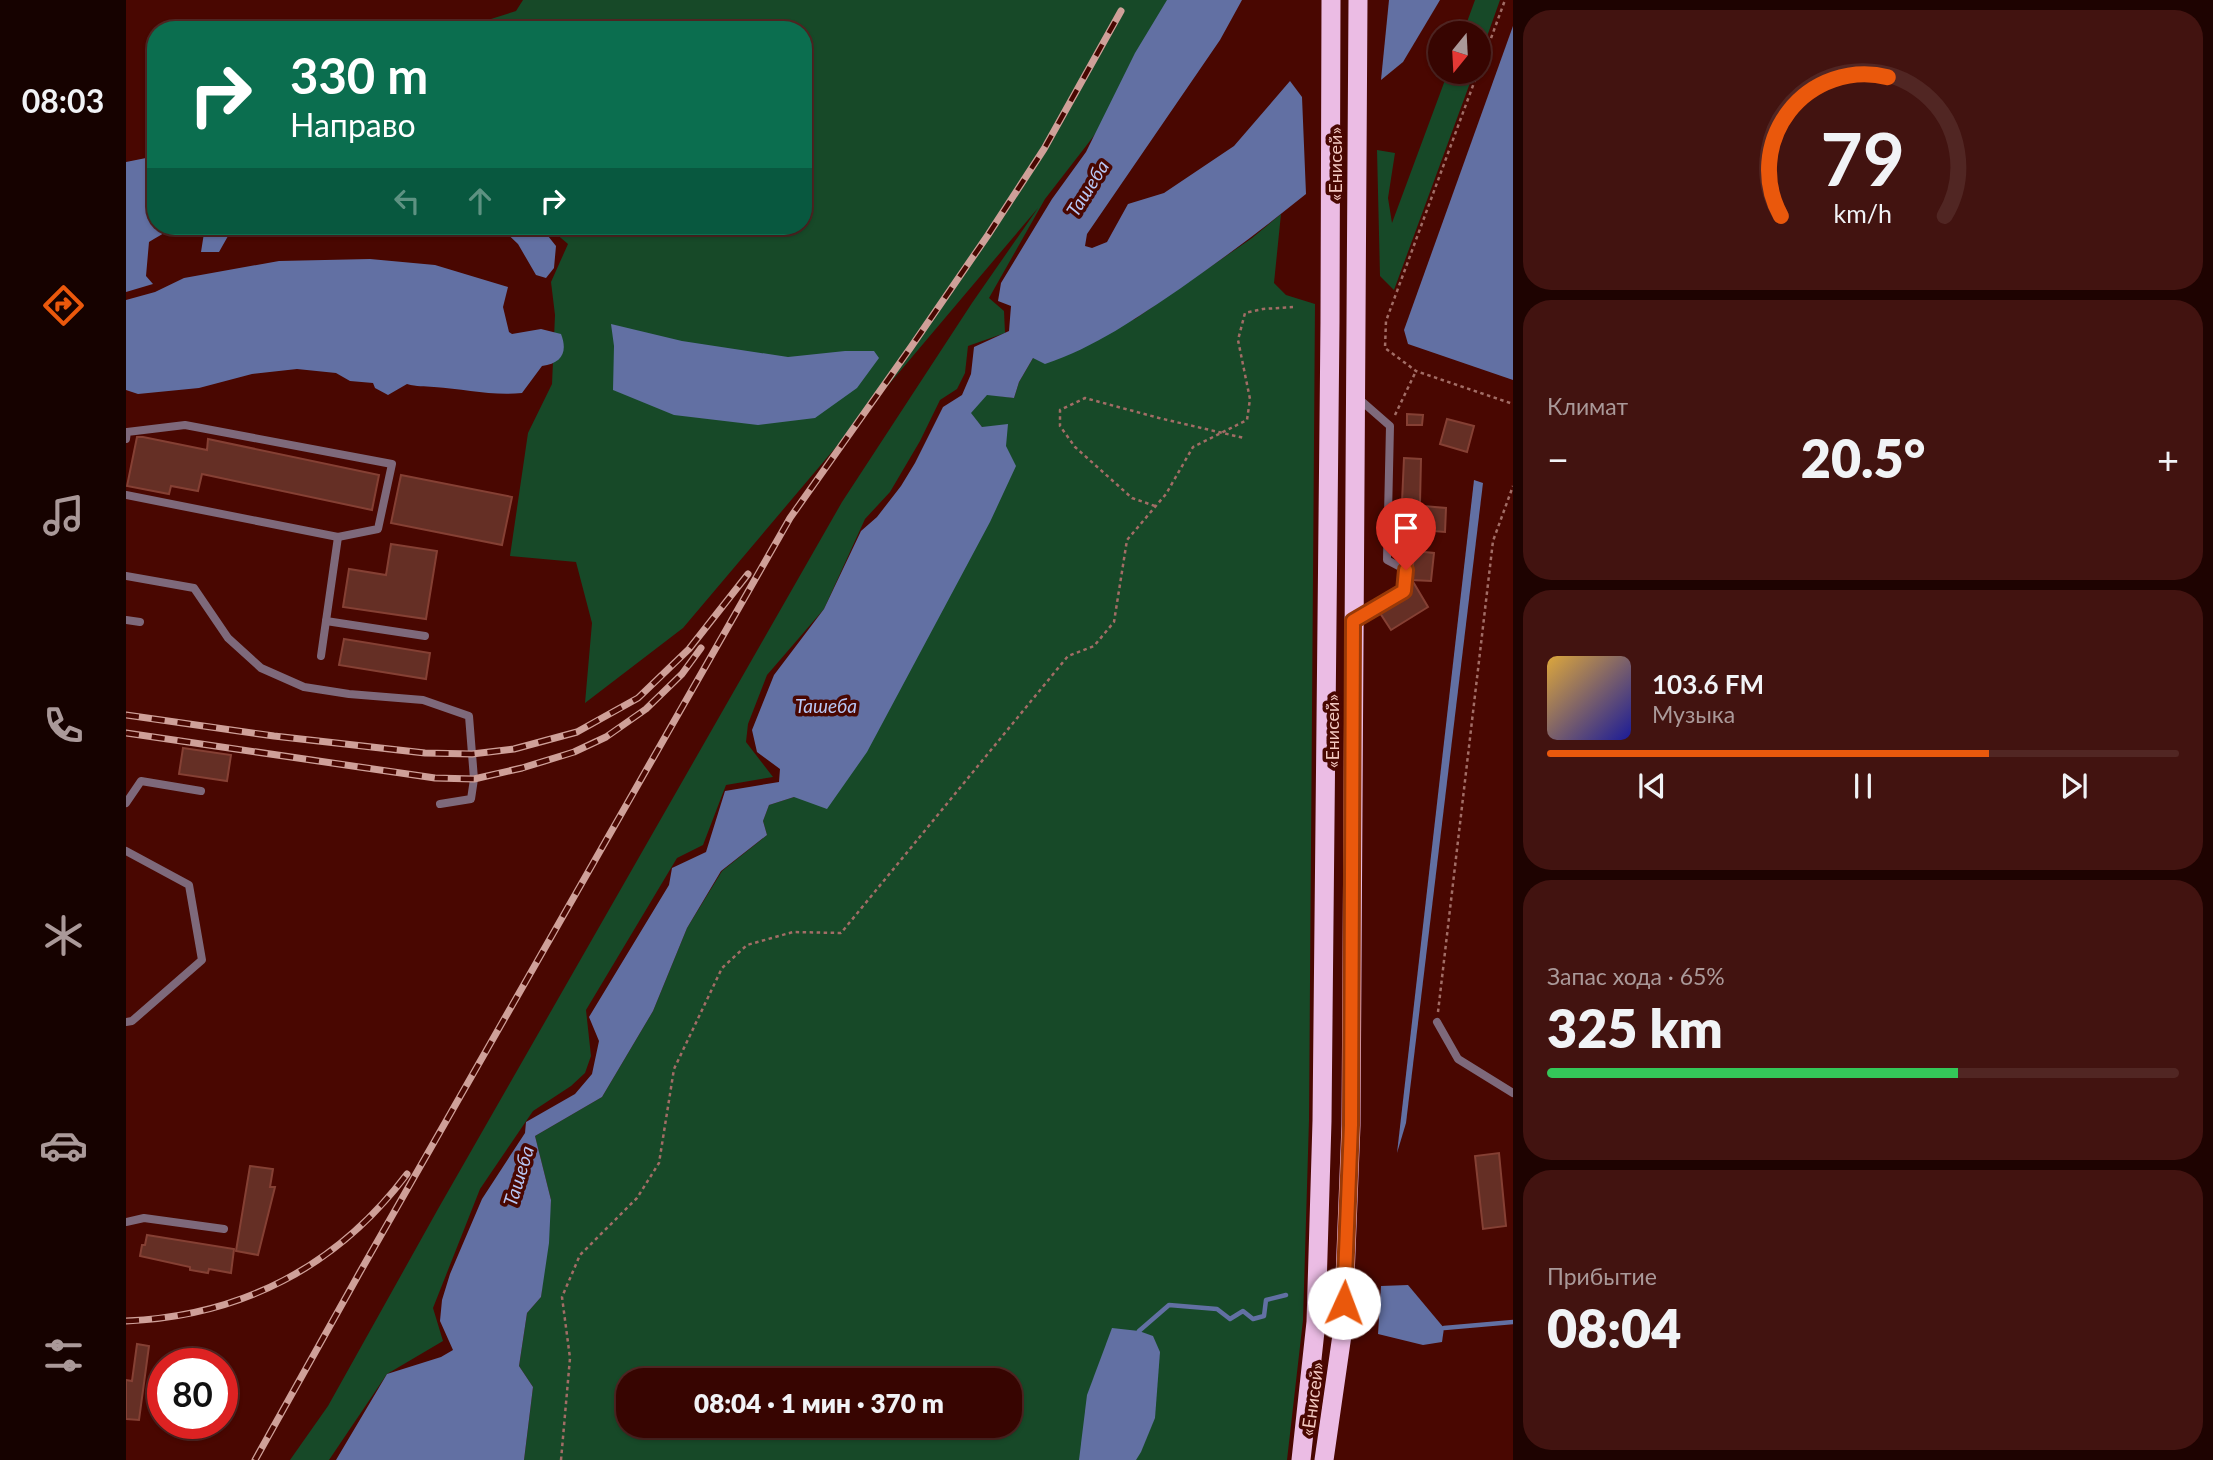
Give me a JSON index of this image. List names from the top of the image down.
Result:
{
  "streets": {
    "highway": ["«Енисей»"]
  },
  "water": ["Ташеба"],
  "north": "bottom",
  "page": {
    "tabs": "08:03",
    "turn": ["330 m", "Направо"],
    "tile": [
      "Климат",
      ["Запас хода · 65%", "325 km"],
      ["Прибытие", "08:04"]
    ],
    "heat": ["−", "20.5°", "+"],
    "song": ["103.6 FM", "Музыка"],
    "limit": "80",
    "trip": "08:04 · 1 мин · 370 m",
    "gauge": ["79", "km/h"]
  }
}
